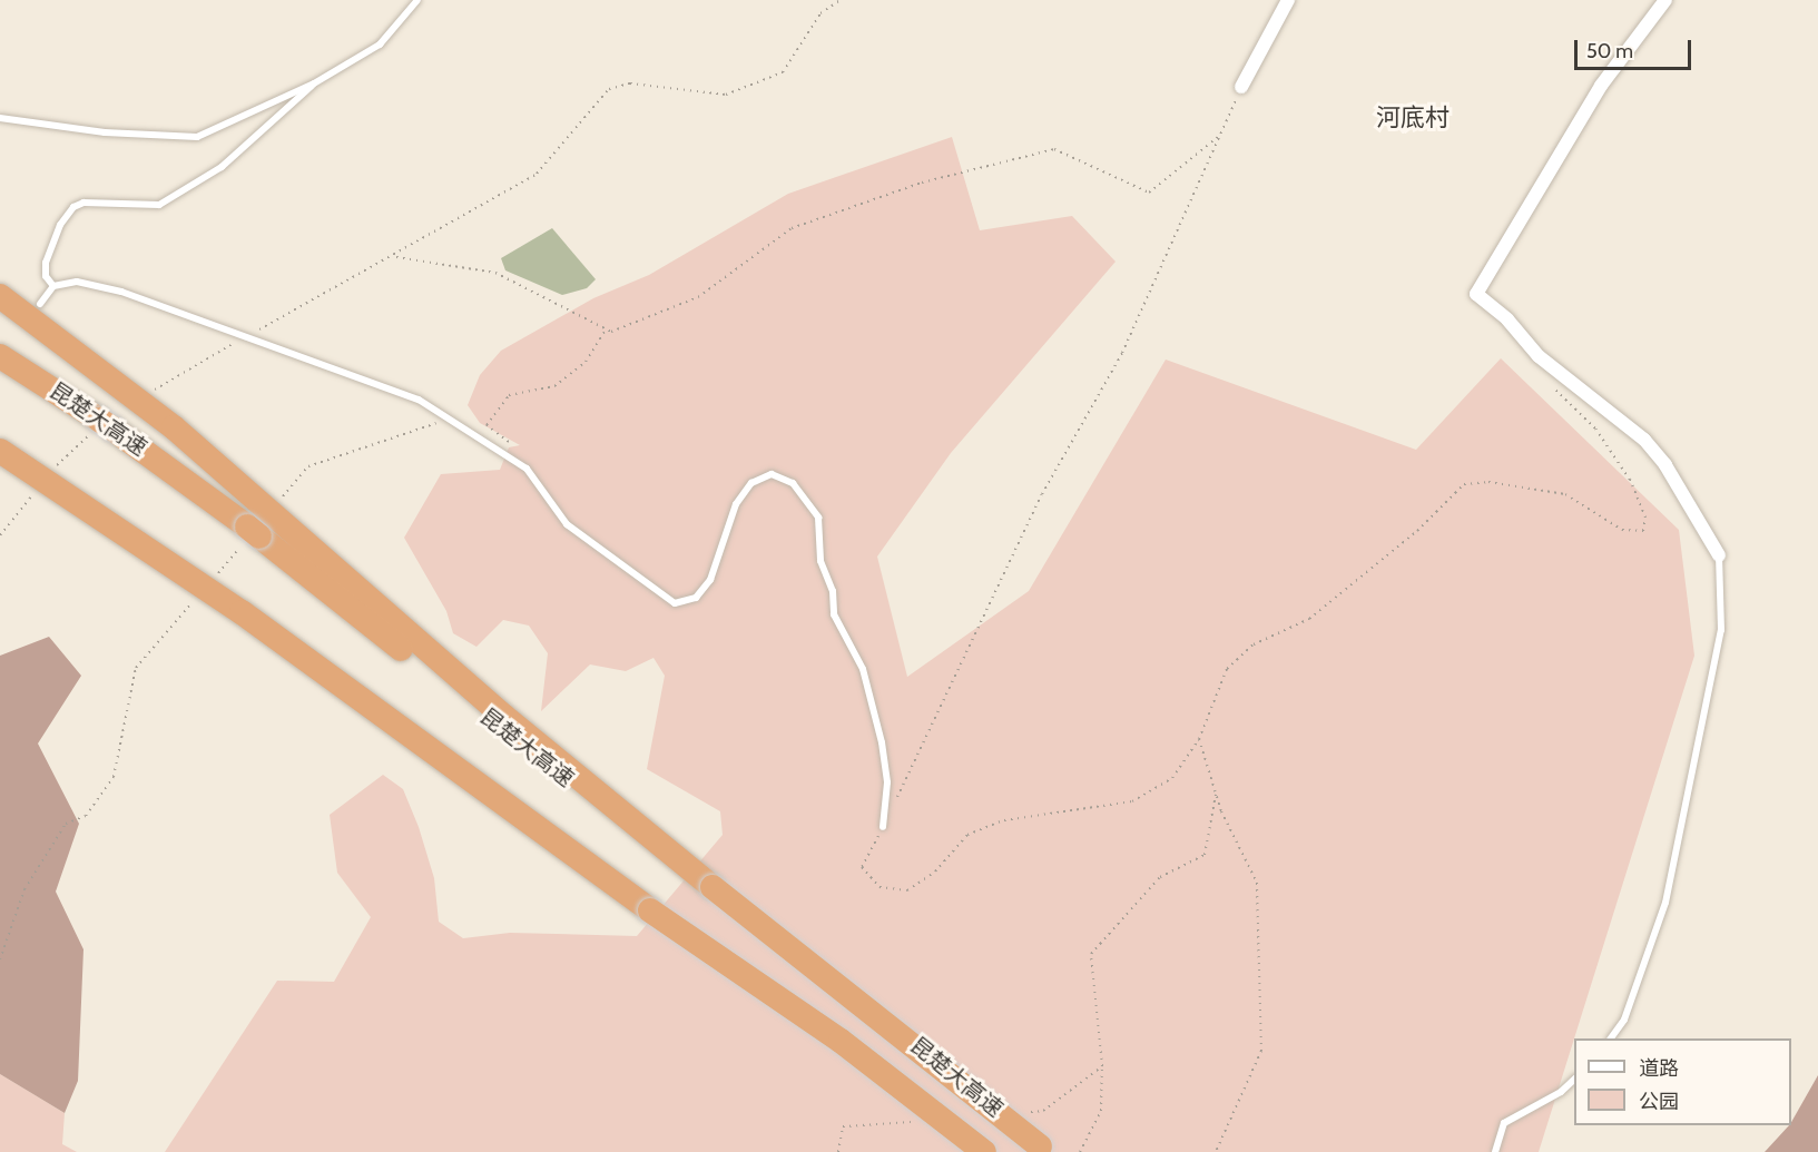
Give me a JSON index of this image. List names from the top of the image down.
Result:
{
  "streets": {
    "highway": ["昆楚大高速"]
  },
  "districts": ["河底村"],
  "legend": ["道路", "公园"],
  "scale_bar": "50 m"
}
